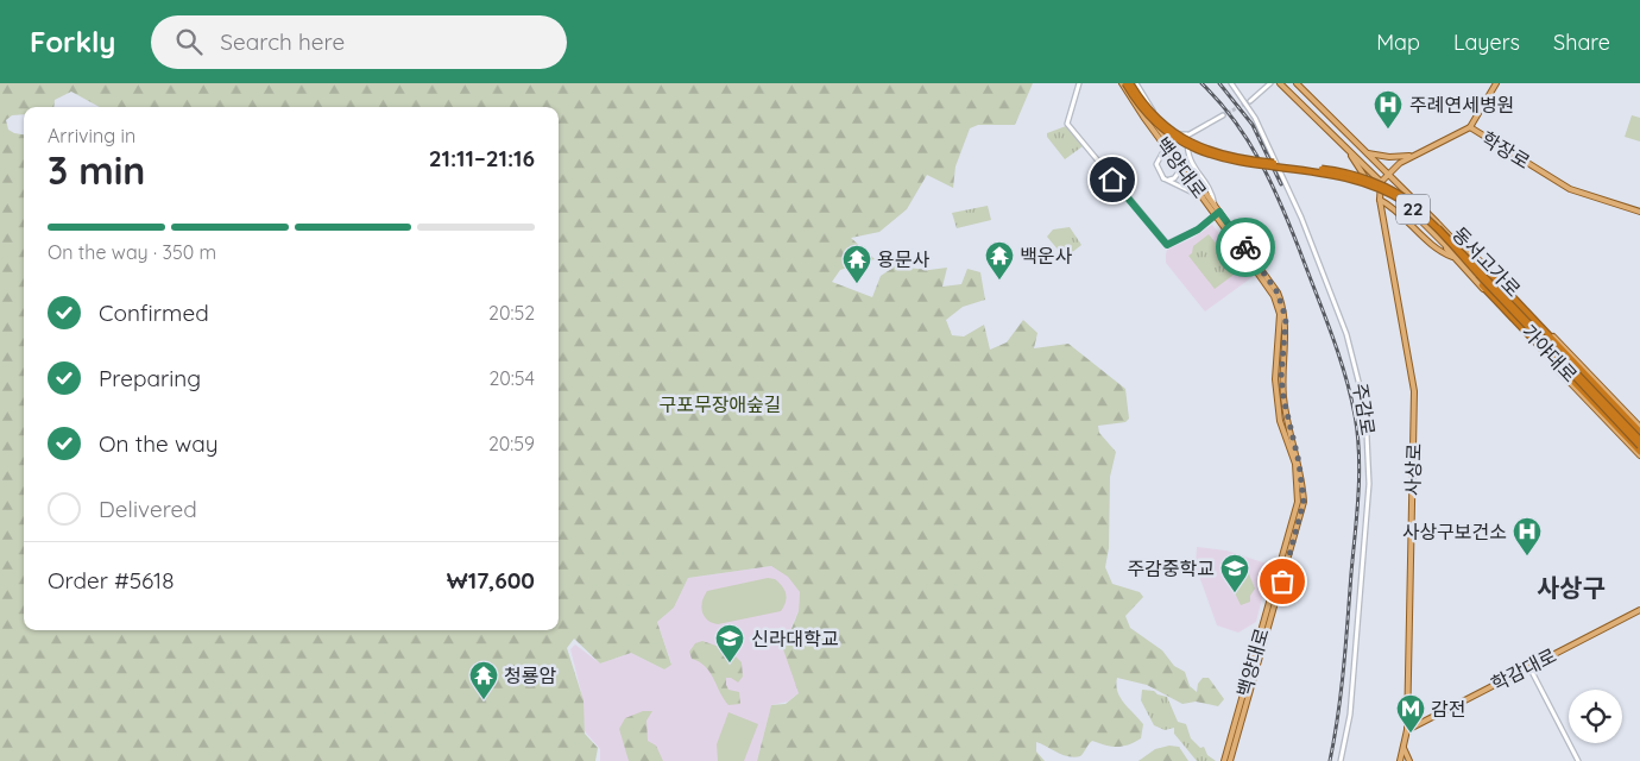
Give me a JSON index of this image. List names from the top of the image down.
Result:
{
  "streets": {
    "highway": ["22", "동서고가로"],
    "main road": [
      "학장로",
      "백양대로",
      "가야대로",
      "사상로",
      "학감대로"
    ],
    "street": ["주감로"]
  },
  "crossings": [
    ["학장로", "가야대로"],
    ["학장로", "사상로"],
    ["백양대로", "동서고가로"],
    ["동서고가로", "가야대로"],
    ["가야대로", "사상로"],
    ["사상로", "학감대로"]
  ],
  "districts": ["사상구"],
  "parks": ["구포무장애숲길"],
  "places": {
    "hospital": ["주례연세병원", "사상구보건소"],
    "temple": ["백운사", "용문사", "청룡암"],
    "school or university": ["주감중학교", "신라대학교"],
    "metro station": ["감전"]
  },
  "page": {
    "header": "Forkly",
    "search": "Search here",
    "nav": ["Map", "Layers", "Share"],
    "heading": ["3 min", "Arriving in", "21:11–21:16"],
    "panel": ["Order #5618", "₩17,600"],
    "bar": "On the way · 350 m",
    "list": [
      ["Confirmed", "20:52"],
      ["Preparing", "20:54"],
      ["On the way", "20:59"],
      "Delivered"
    ]
  }
}
